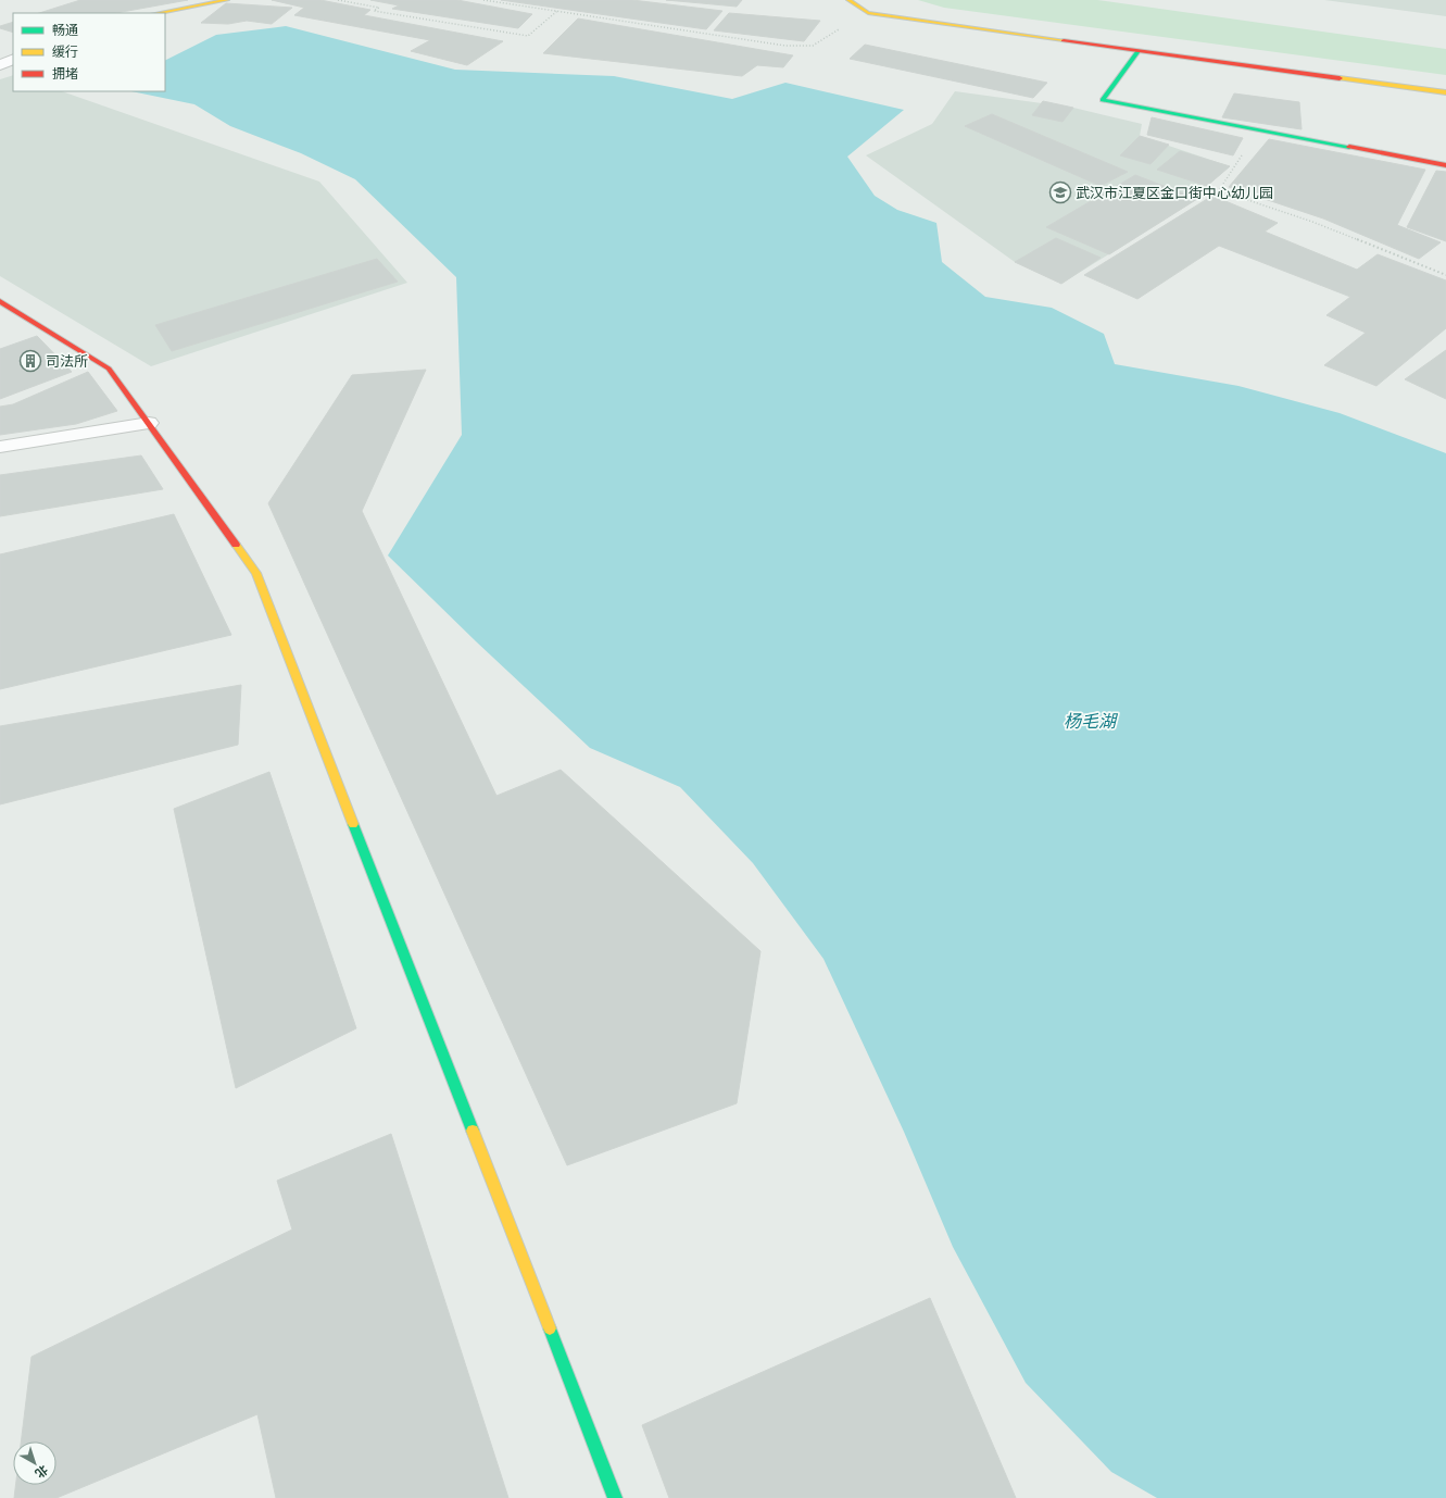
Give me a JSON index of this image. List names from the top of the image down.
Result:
{
  "water": ["杨毛湖"],
  "places": {
    "school or university": ["武汉市江夏区金口街中心幼儿园"],
    "building": ["司法所"]
  },
  "legend": ["畅通", "缓行", "拥堵"],
  "north": "bottom right"
}
